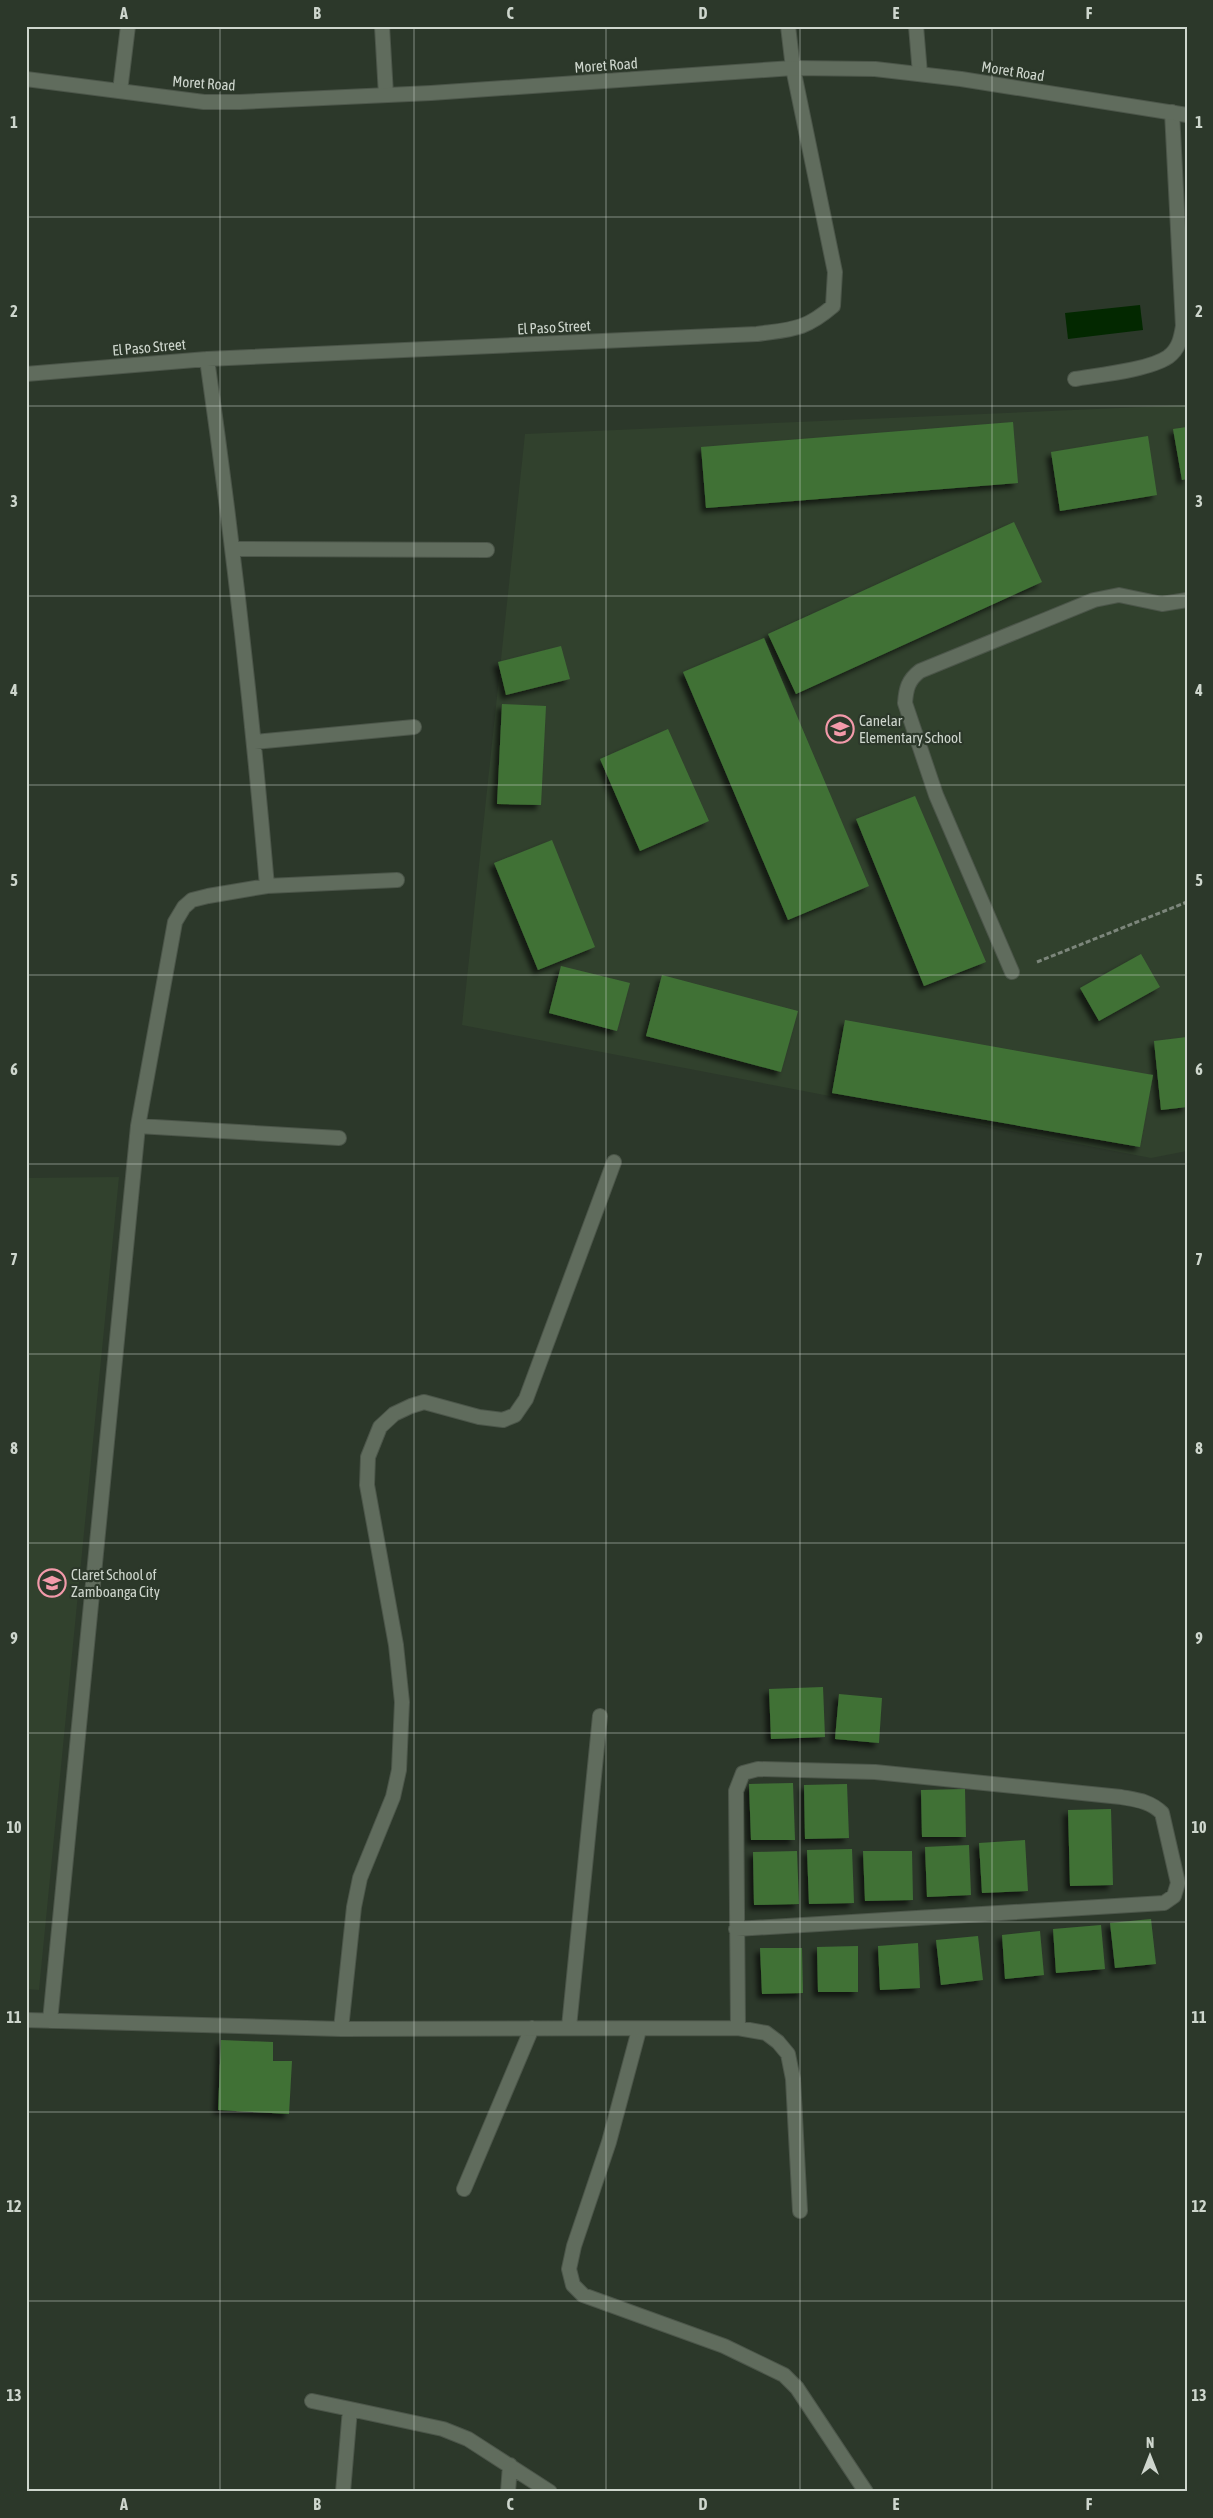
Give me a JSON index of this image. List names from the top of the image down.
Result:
{
  "streets": {
    "street": ["Moret Road", "El Paso Street"]
  },
  "crossings": [
    ["Moret Road", "El Paso Street"]
  ],
  "places": {
    "school or university": ["Canelar Elementary School", "Claret School of Zamboanga City"]
  },
  "north": "top",
  "grid": {
    "columns": [
      "A",
      "B",
      "C",
      "D",
      "E",
      "F"
    ],
    "rows": [
      "1",
      "2",
      "3",
      "4",
      "5",
      "6",
      "7",
      "8",
      "9",
      "10",
      "11",
      "12",
      "13"
    ]
  }
}
